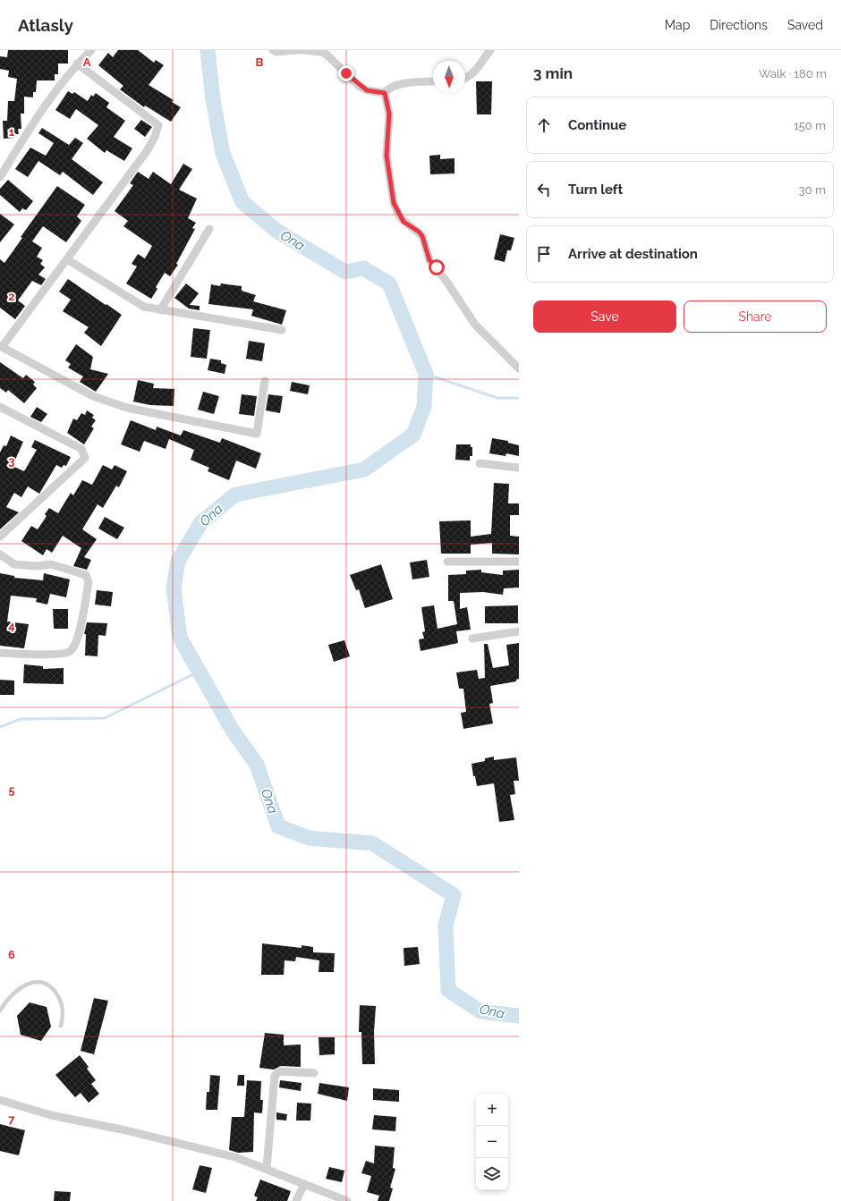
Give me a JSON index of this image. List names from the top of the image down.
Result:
{
  "water": ["Ona"],
  "north": "bottom",
  "page": {
    "header": "Atlasly",
    "nav": ["Map", "Directions", "Saved"],
    "heading": ["3 min", "Walk · 180 m"],
    "list": [
      ["Continue", "150 m"],
      ["Turn left", "30 m"],
      "Arrive at destination"
    ],
    "buttons": ["Save", "Share"],
    "map_buttons": ["+", "−"]
  },
  "grid": {
    "columns": ["A", "B"],
    "rows": [
      "1",
      "2",
      "3",
      "4",
      "5",
      "6",
      "7"
    ]
  }
}
